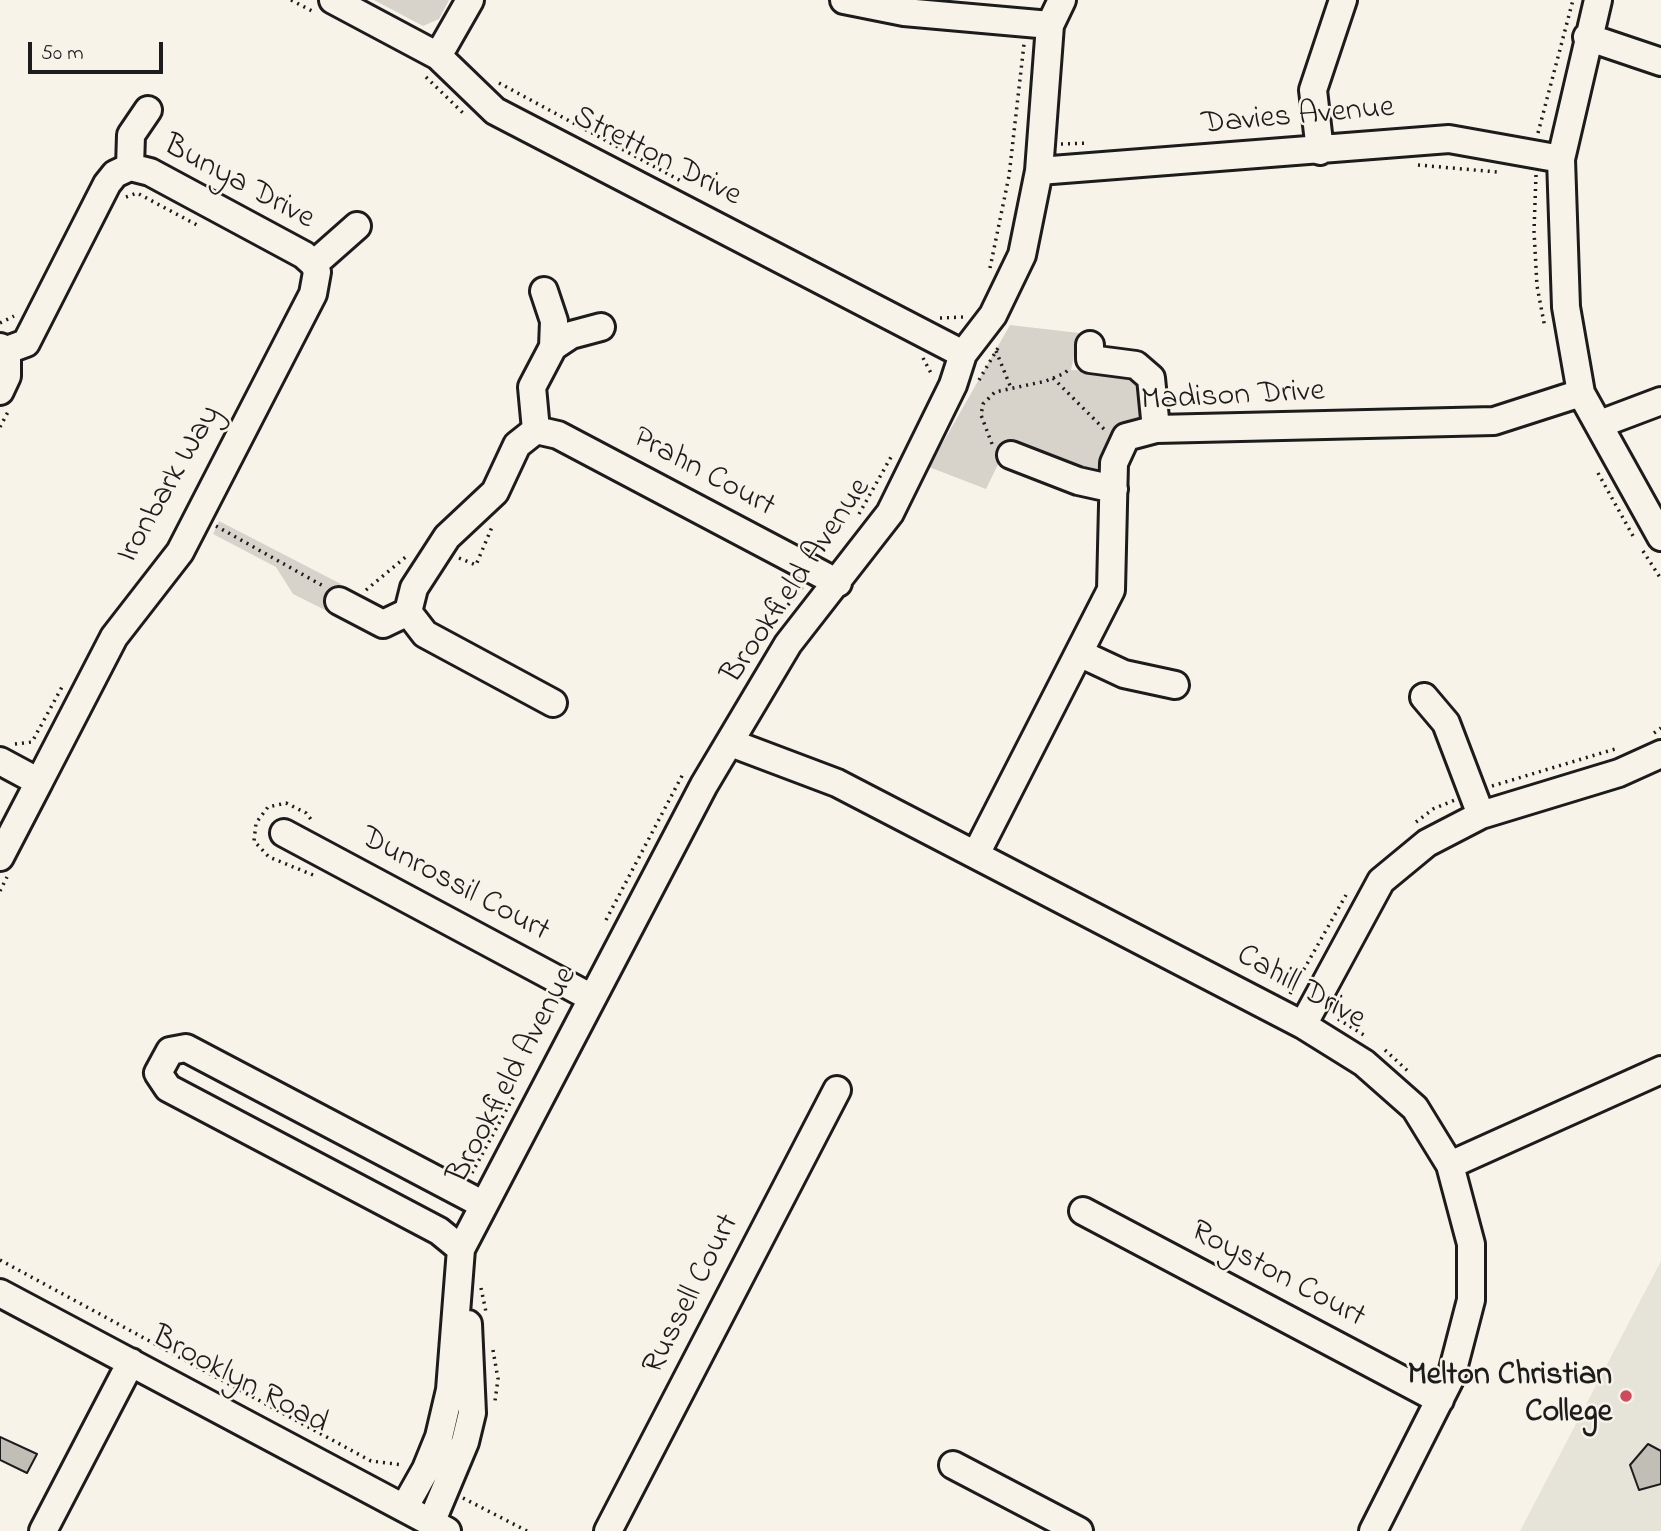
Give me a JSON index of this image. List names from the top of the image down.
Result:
{
  "streets": {
    "street": [
      "Davies Avenue",
      "Stretton Drive",
      "Bunya Drive",
      "Madison Drive",
      "Prahn Court",
      "Ironbark Way",
      "Brookfield Avenue",
      "Dunrossil Court",
      "Cahill Drive",
      "Royston Court",
      "Russell Court",
      "Brooklyn Road"
    ]
  },
  "crossings": [
    ["Davies Avenue", "Brookfield Avenue"],
    ["Stretton Drive", "Brookfield Avenue"],
    ["Bunya Drive", "Ironbark Way"],
    ["Madison Drive", "Cahill Drive"],
    ["Prahn Court", "Brookfield Avenue"],
    ["Brookfield Avenue", "Dunrossil Court"],
    ["Brookfield Avenue", "Cahill Drive"],
    ["Brookfield Avenue", "Brooklyn Road"],
    ["Cahill Drive", "Royston Court"]
  ],
  "places": ["Melton Christian College"],
  "scale_bar": "50 m"
}
